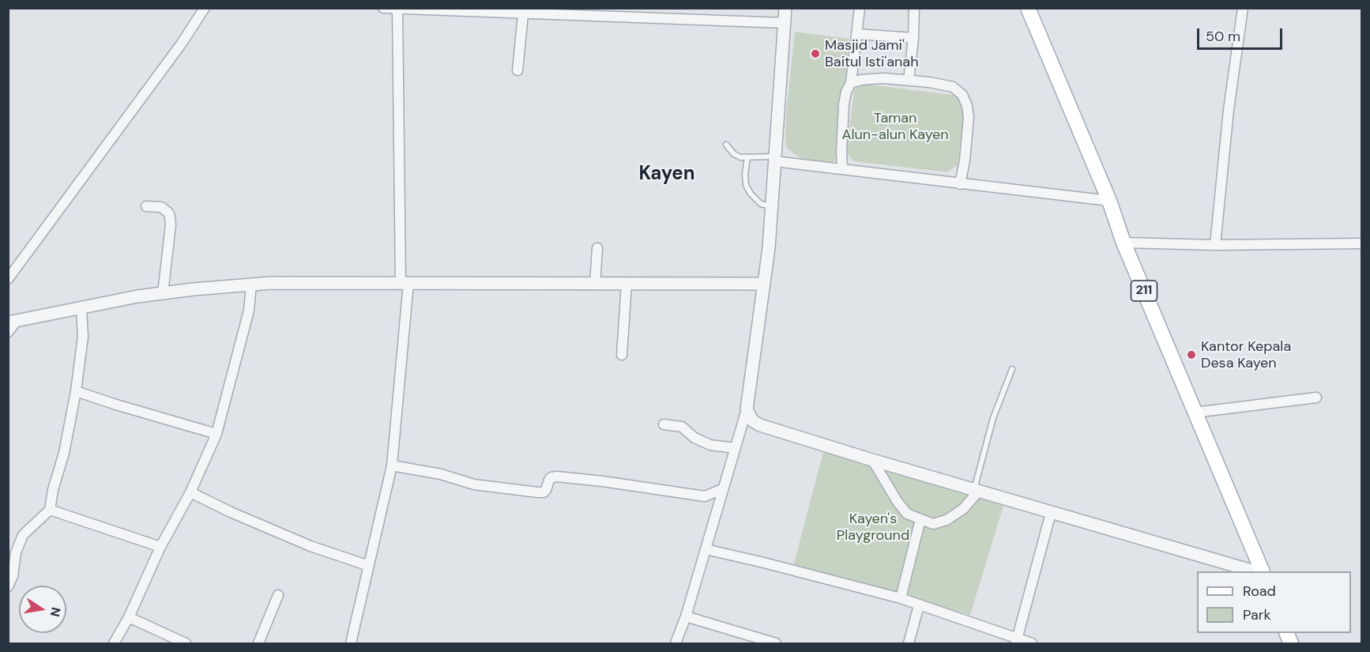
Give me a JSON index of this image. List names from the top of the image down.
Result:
{
  "streets": {
    "main road": ["211"]
  },
  "districts": ["Kayen"],
  "parks": ["Taman Alun-alun Kayen", "Kayen's Playground"],
  "places": ["Masjid Jami' Baitul Isti'anah", "Kantor Kepala Desa Kayen"],
  "legend": ["Road", "Park"],
  "scale_bar": "50 m",
  "north": "right"
}
